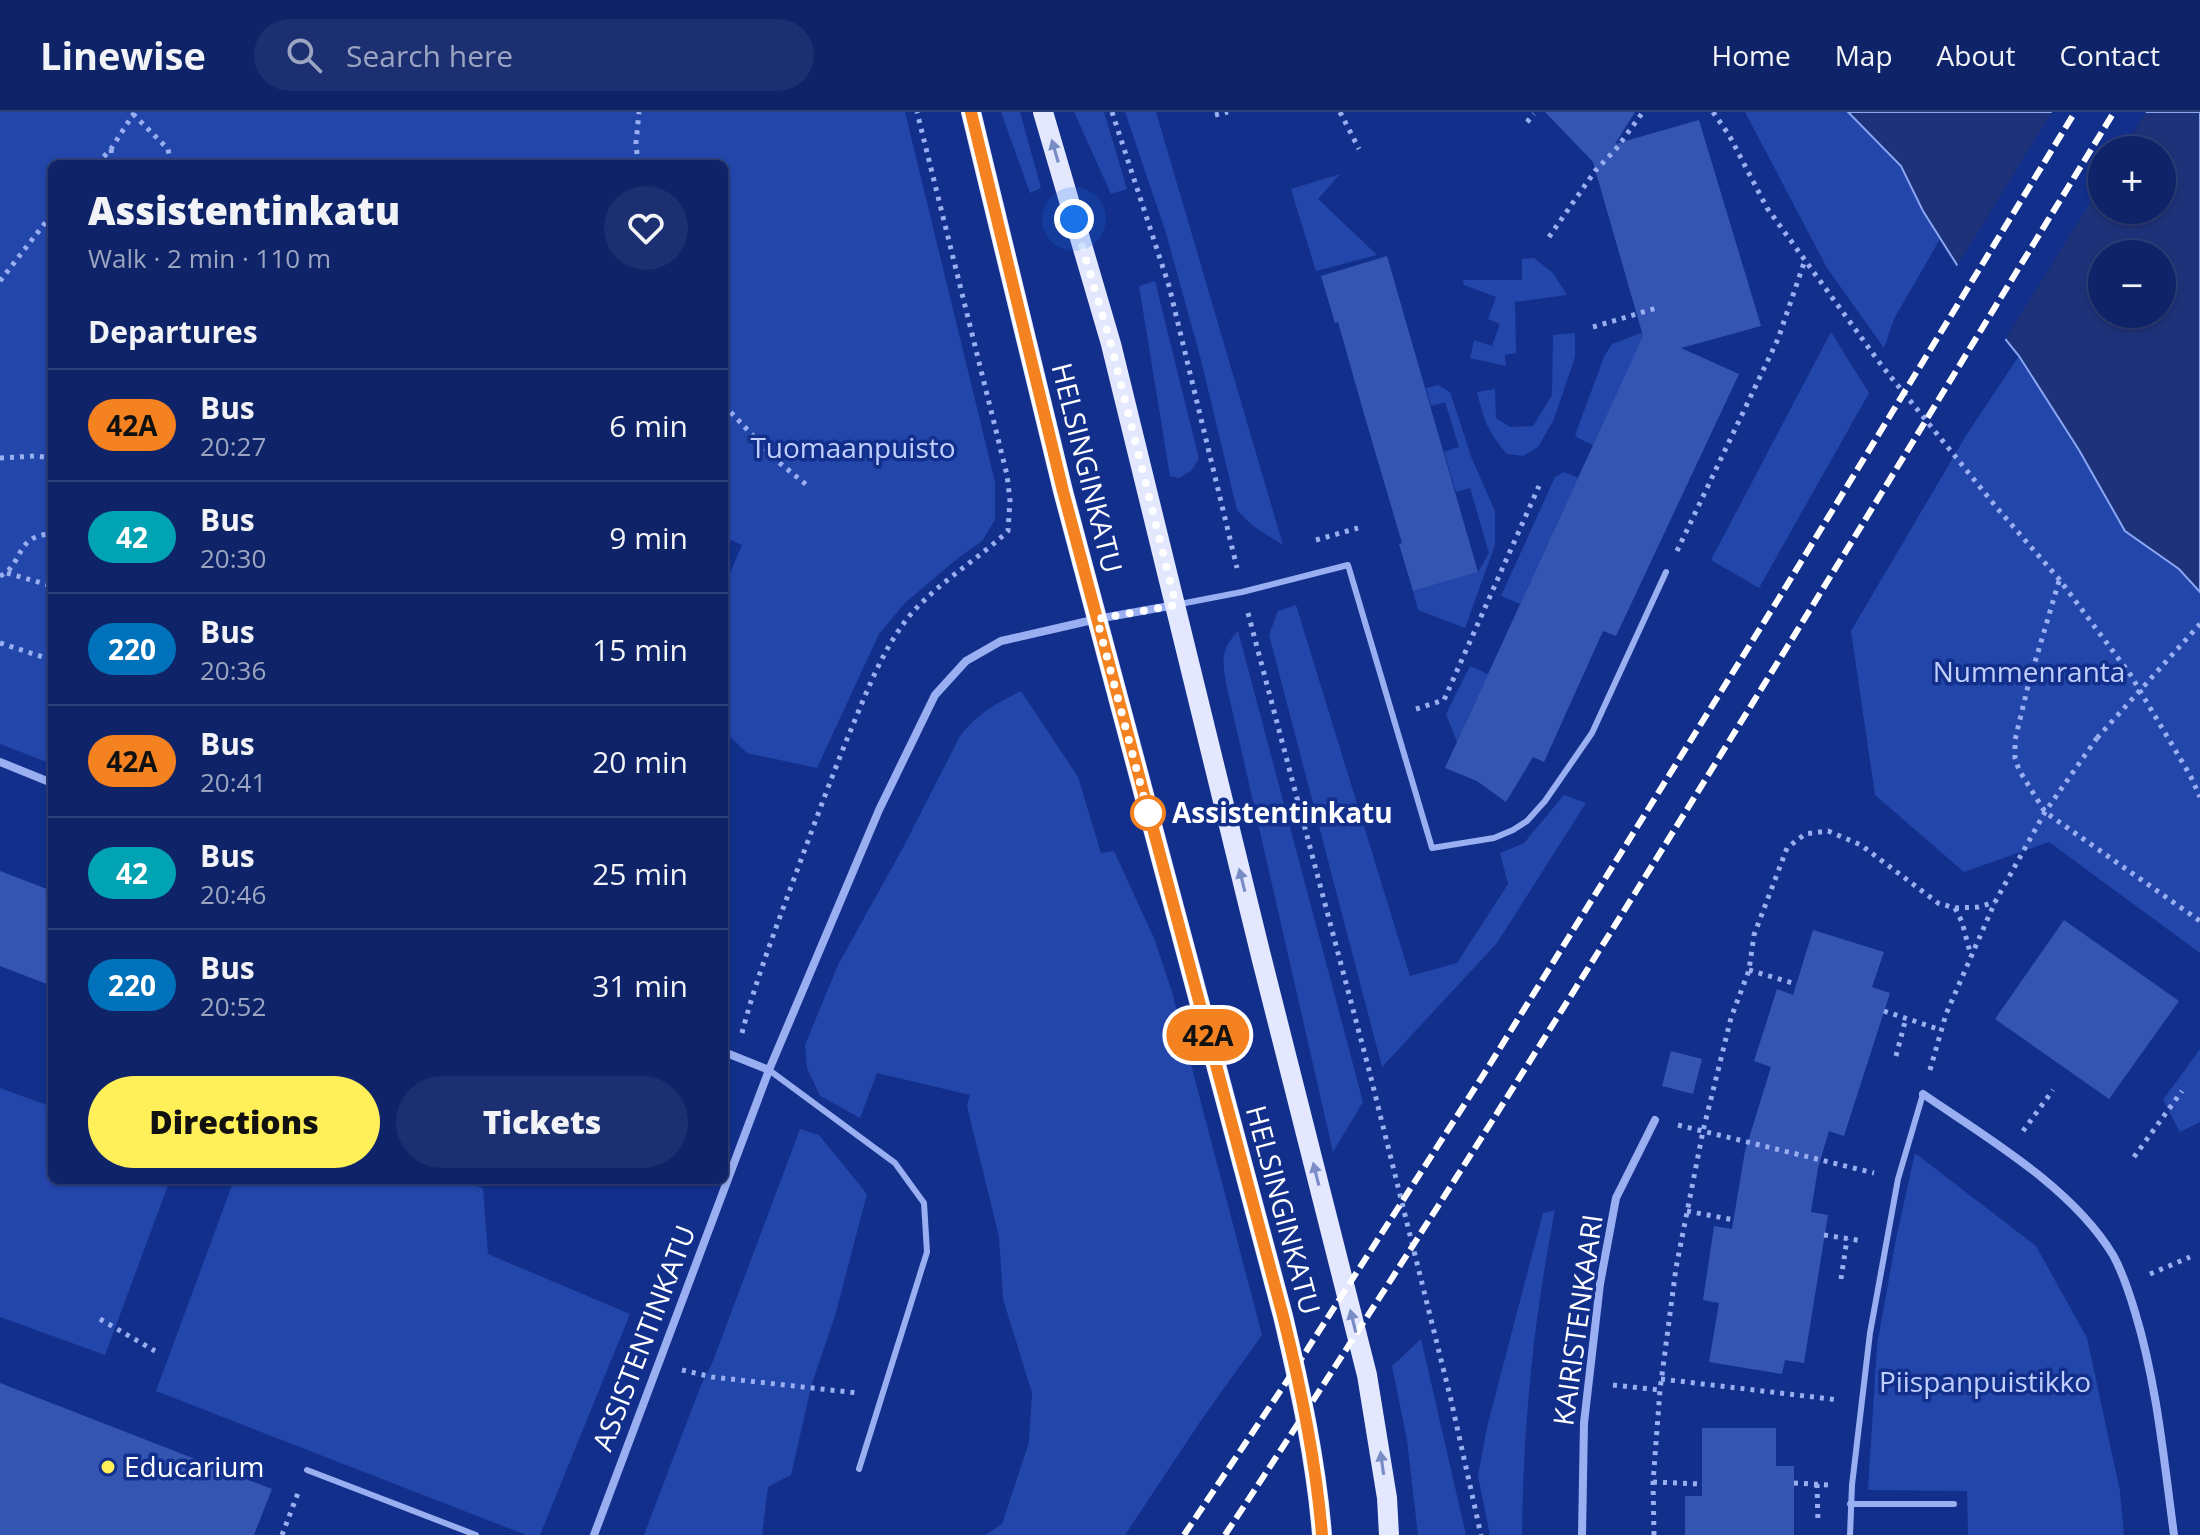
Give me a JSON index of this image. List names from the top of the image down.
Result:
{
  "streets": {
    "main road": ["HELSINGINKATU"],
    "street": ["KAIRISTENKAARI", "ASSISTENTINKATU"]
  },
  "crossings": [
    ["HELSINGINKATU", "ASSISTENTINKATU"]
  ],
  "parks": ["Tuomaanpuisto", "Nummenranta", "Piispanpuistikko"],
  "places": ["Assistentinkatu", "Educarium"],
  "lines": ["bus line 42A"],
  "page": {
    "header": "Linewise",
    "search": "Search here",
    "nav": [
      "Home",
      "Map",
      "About",
      "Contact"
    ],
    "on_map": "42A",
    "map_buttons": ["+", "−"],
    "heading": [
      ["Assistentinkatu", "Walk · 2 min · 110 m"],
      "Departures"
    ],
    "list": [
      {
        "mark": "42A",
        "name": "Bus",
        "note": "20:27",
        "value": "6 min"
      },
      {
        "mark": "42",
        "name": "Bus",
        "note": "20:30",
        "value": "9 min"
      },
      {
        "mark": "220",
        "name": "Bus",
        "note": "20:36",
        "value": "15 min"
      },
      {
        "mark": "42A",
        "name": "Bus",
        "note": "20:41",
        "value": "20 min"
      },
      {
        "mark": "42",
        "name": "Bus",
        "note": "20:46",
        "value": "25 min"
      },
      {
        "mark": "220",
        "name": "Bus",
        "note": "20:52",
        "value": "31 min"
      }
    ],
    "buttons": ["Directions", "Tickets"]
  }
}
